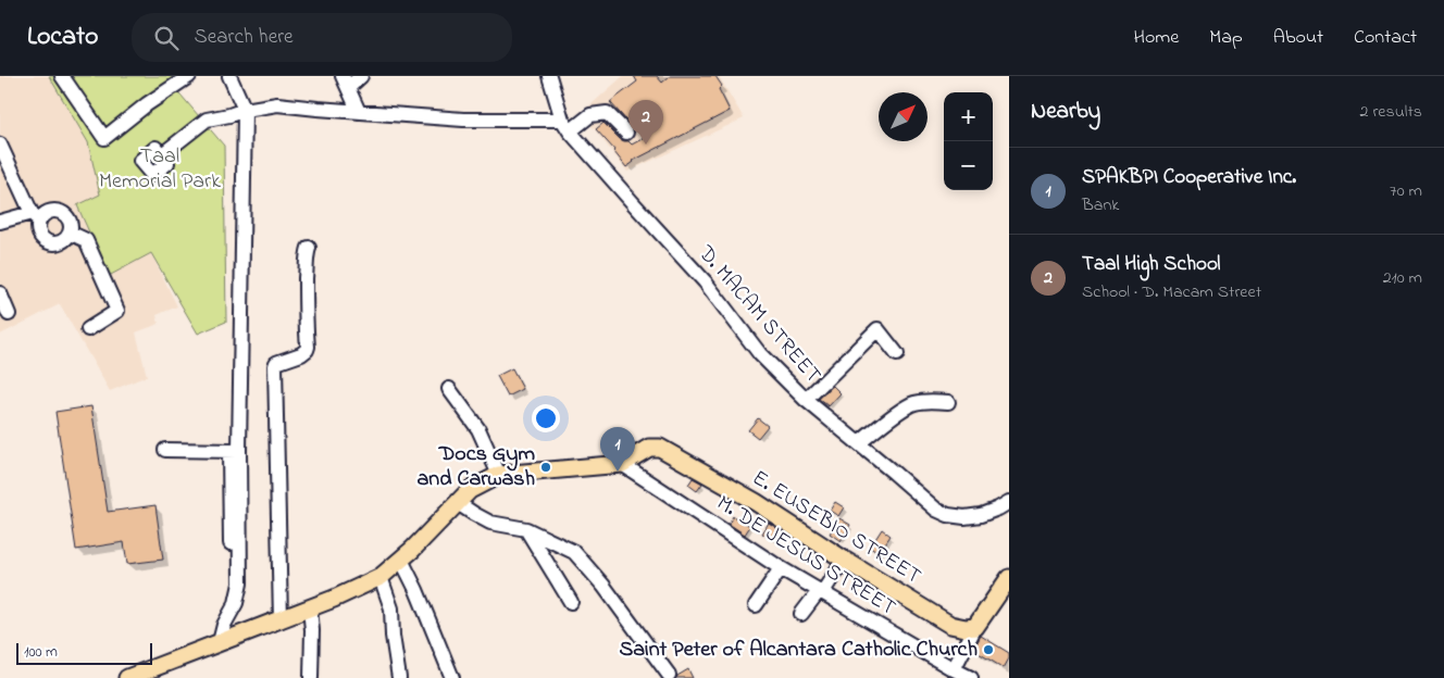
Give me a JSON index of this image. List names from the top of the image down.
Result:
{
  "streets": {
    "main road": ["E. EUSEBIO STREET"],
    "street": ["D. MACAM STREET", "M. DE JESUS STREET"]
  },
  "crossings": [
    ["E. EUSEBIO STREET", "M. DE JESUS STREET"]
  ],
  "parks": ["Taal Memorial Park"],
  "places": ["Docs Gym and Carwash", "Saint Peter of Alcantara Catholic Church"],
  "scale_bar": "100 m",
  "north": "top right",
  "page": {
    "header": "Locato",
    "search": "Search here",
    "nav": [
      "Home",
      "Map",
      "About",
      "Contact"
    ],
    "heading": ["Nearby", "2 results"],
    "map_buttons": ["+", "−"],
    "pins": ["2", "1"],
    "list": [
      {
        "mark": "1",
        "name": "SPAKBPI Cooperative Inc.",
        "note": "Bank",
        "value": "70 m"
      },
      {
        "mark": "2",
        "name": "Taal High School",
        "note": "School · D. Macam Street",
        "value": "210 m"
      }
    ],
    "scale": "100 m"
  }
}
